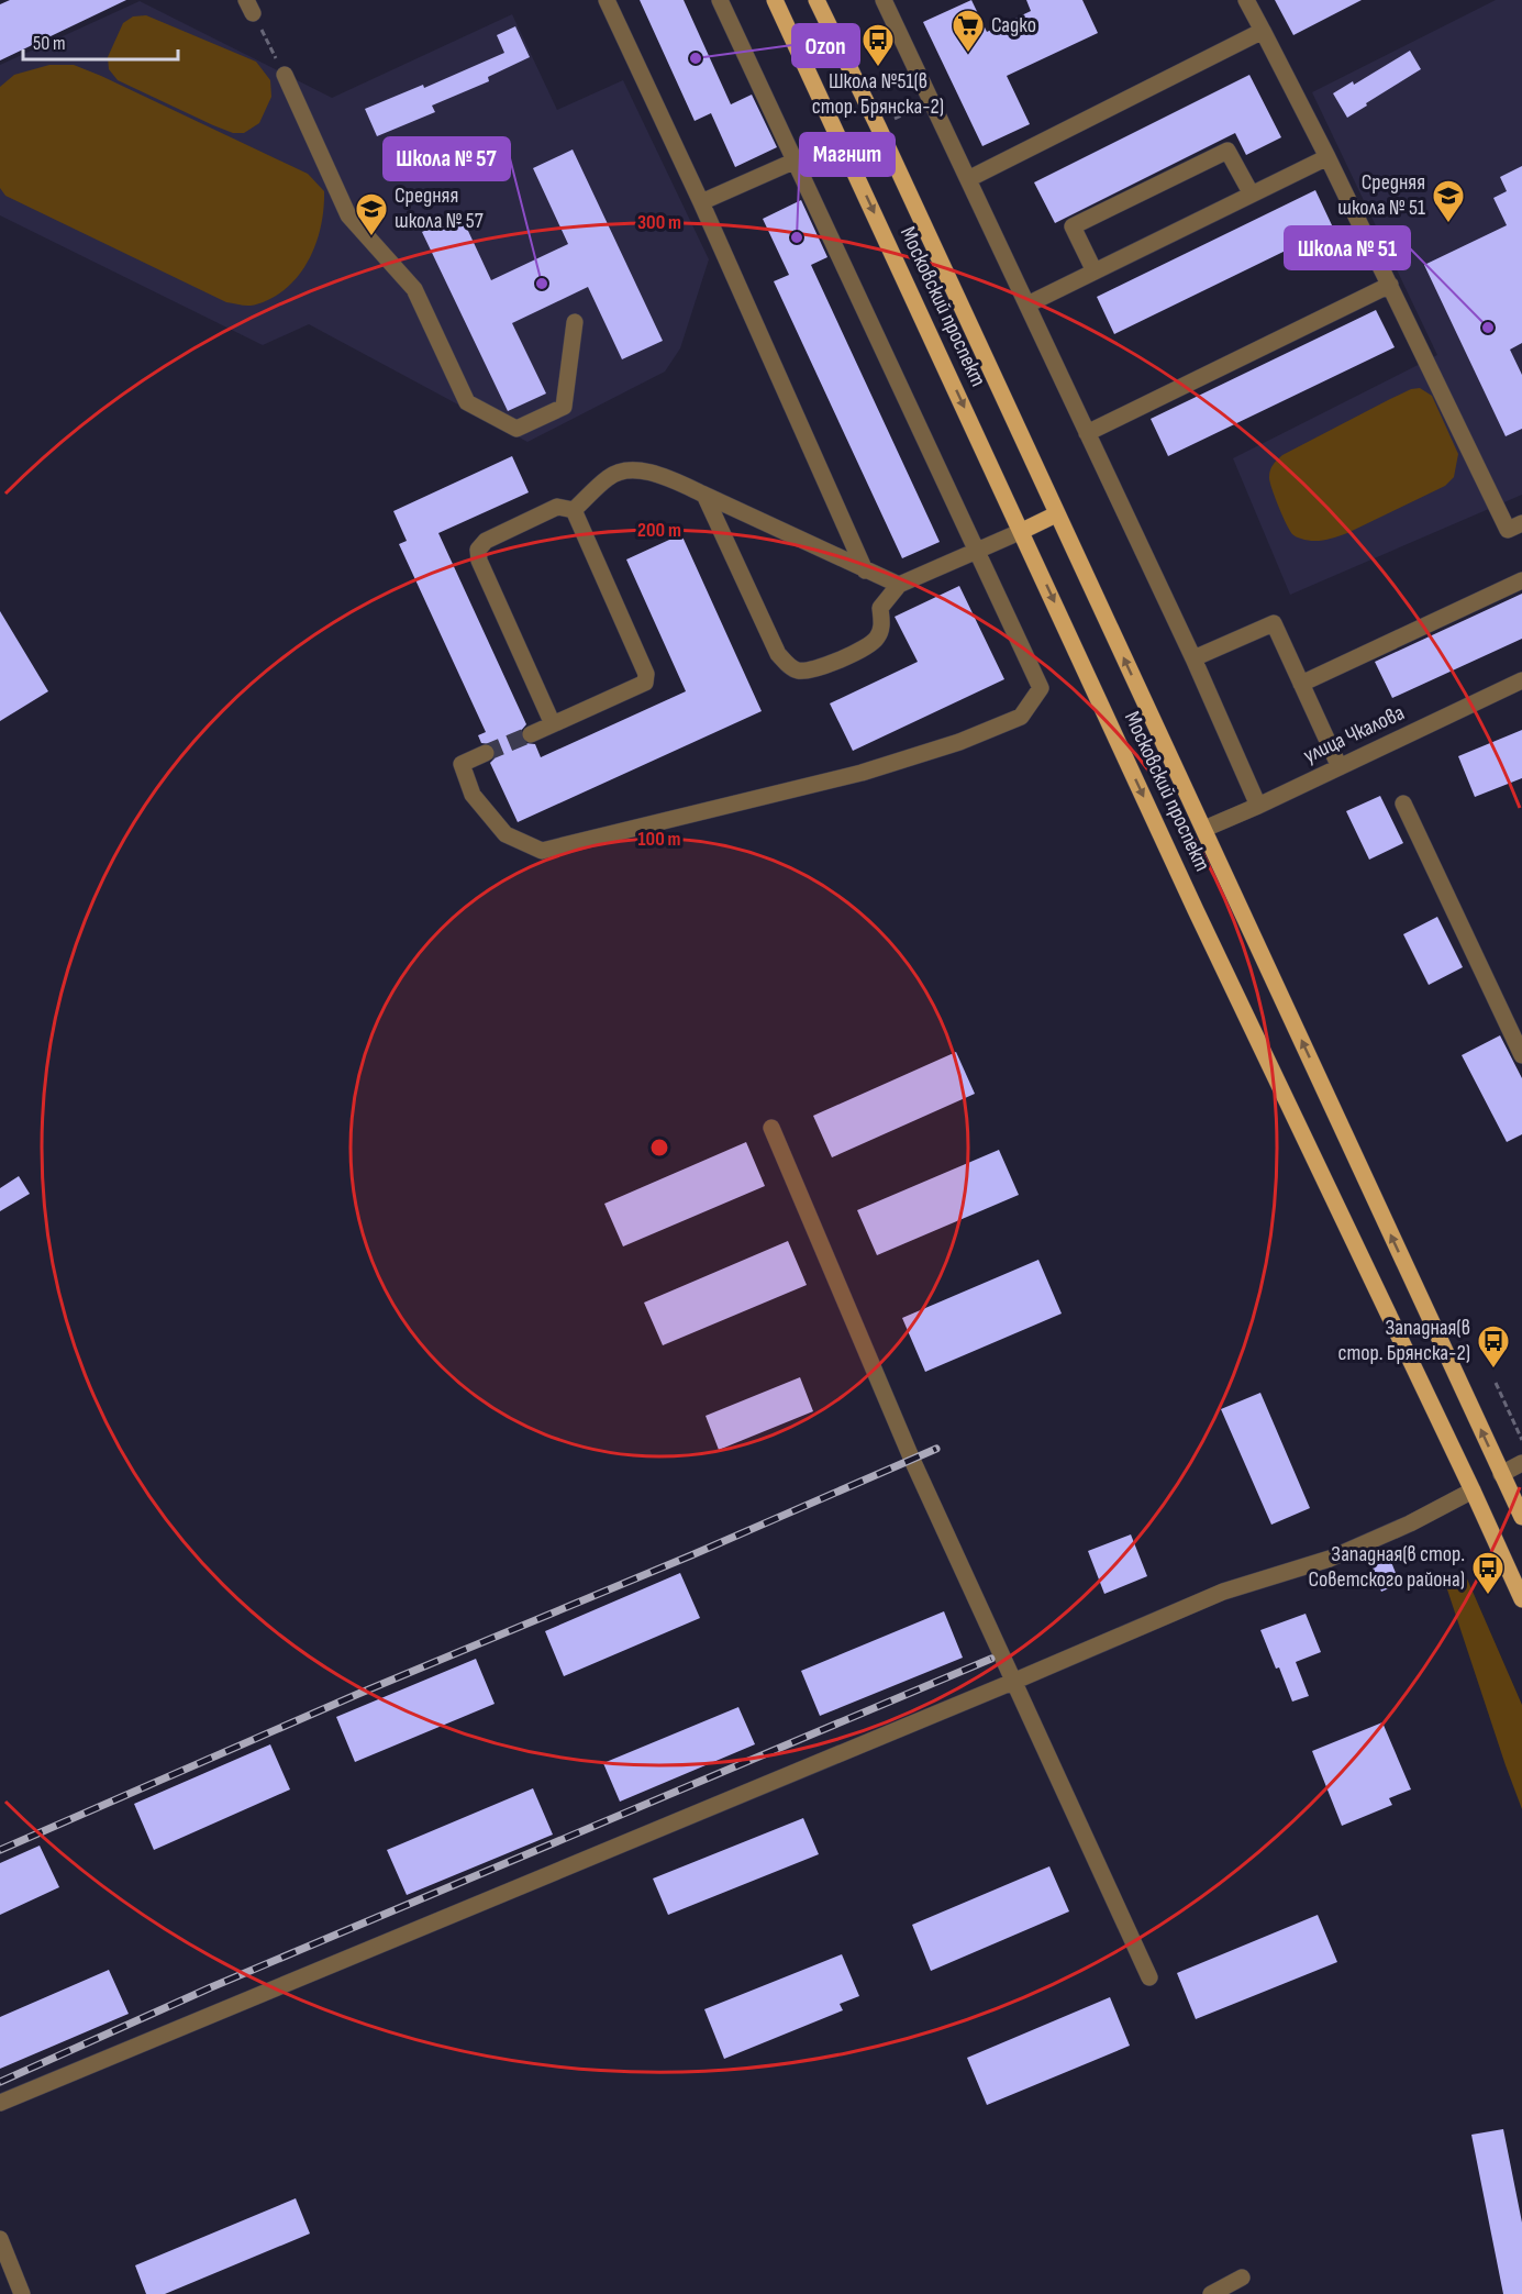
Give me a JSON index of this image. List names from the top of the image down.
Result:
{
  "streets": {
    "main road": ["Московский проспект"],
    "street": ["улица Чкалова"]
  },
  "crossings": [
    ["Московский проспект", "улица Чкалова"]
  ],
  "places": {
    "supermarket": ["Садко"],
    "other": [
      "Ozon",
      "Магнит",
      "Школа № 57",
      "Школа № 51"
    ],
    "bus stop": ["Школа №51(в стор. Брянска-2)", "Западная(в стор. Брянска-2)", "Западная(в стор. Советского района)"],
    "school or university": ["Средняя школа № 51", "Средняя школа № 57"]
  },
  "scale_bar": "50 m",
  "rings": ["300 m", "200 m", "100 m"]
}
